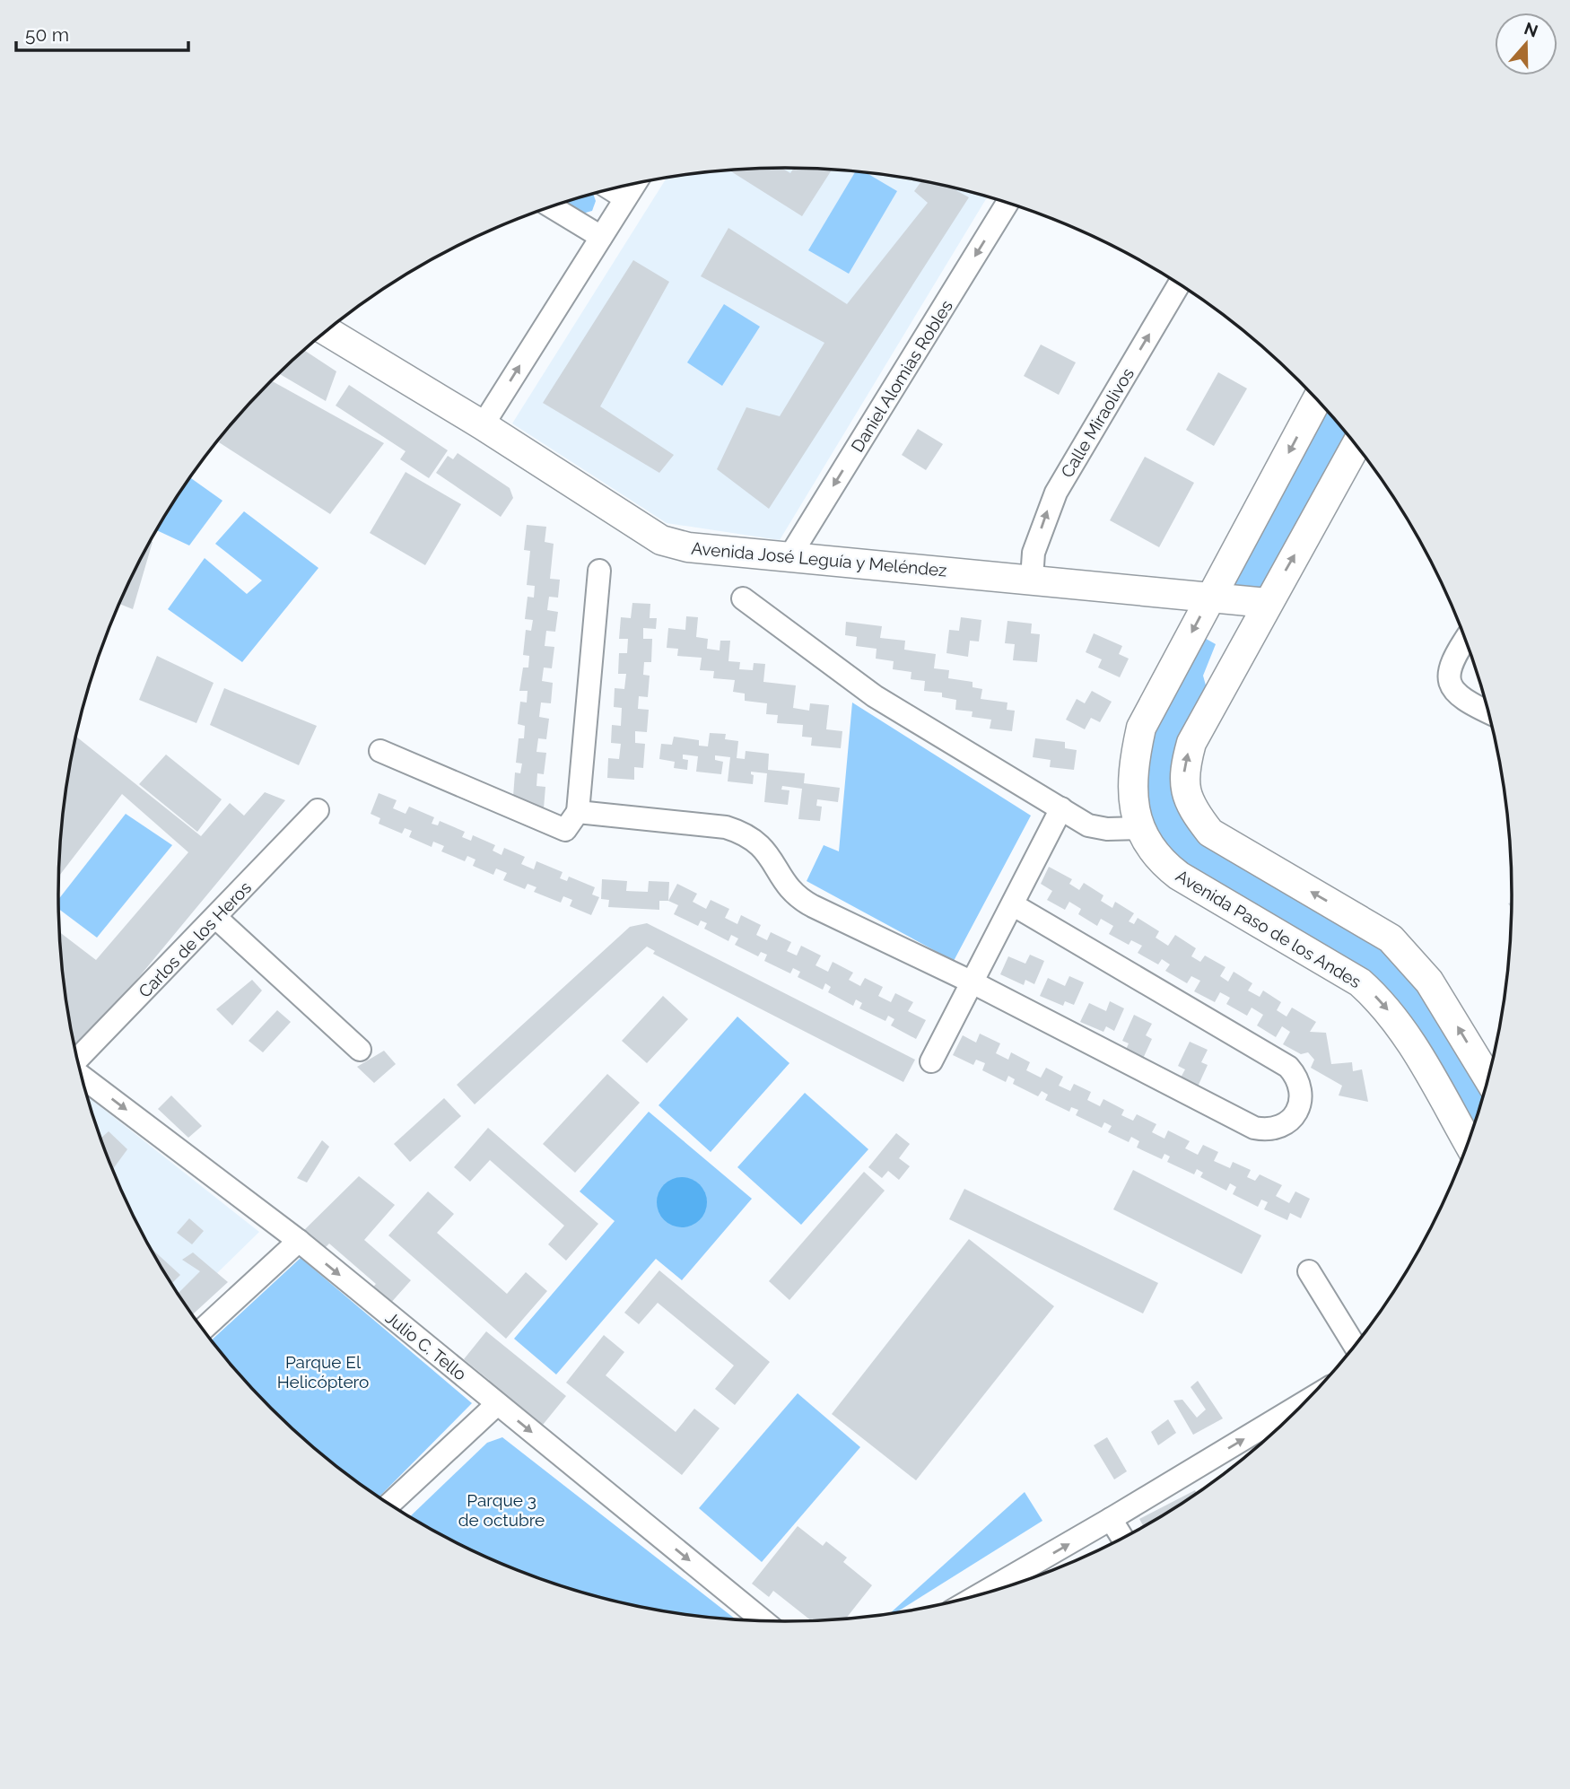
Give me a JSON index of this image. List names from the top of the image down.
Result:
{
  "streets": {
    "street": [
      "Daniel Alomias Robles",
      "Calle Miraolivos",
      "Avenida José Leguía y Meléndez",
      "Avenida Paso de los Andes",
      "Carlos de los Heros",
      "Julio C. Tello"
    ]
  },
  "crossings": [
    ["Daniel Alomias Robles", "Avenida José Leguía y Meléndez"],
    ["Calle Miraolivos", "Avenida José Leguía y Meléndez"],
    ["Avenida José Leguía y Meléndez", "Avenida Paso de los Andes"]
  ],
  "one_way": [
    "Daniel Alomias Robles",
    "Calle Miraolivos",
    "Avenida Paso de los Andes",
    "Julio C. Tello"
  ],
  "parks": ["Parque El Helicóptero", "Parque 3 de octubre"],
  "scale_bar": "50 m",
  "north": "top"
}
